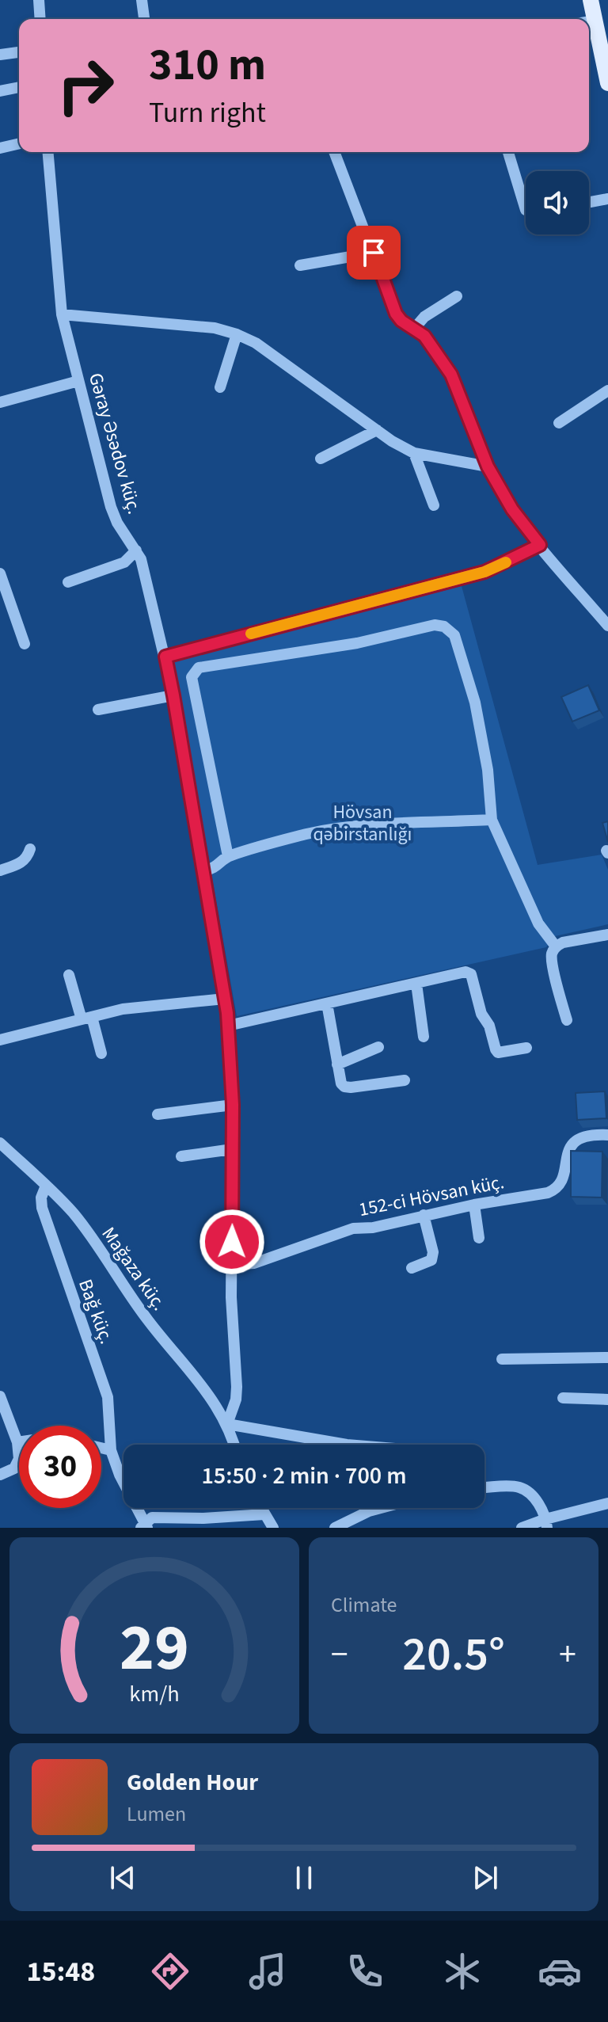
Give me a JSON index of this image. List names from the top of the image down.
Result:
{
  "streets": {
    "street": [
      "Gəray Əsədov küç.",
      "152-ci Hövsan küç.",
      "Mağaza küç.",
      "Bağ küç."
    ]
  },
  "crossings": [
    ["Gəray Əsədov küç.", "152-ci Hövsan küç."],
    ["Gəray Əsədov küç.", "Mağaza küç."],
    ["Mağaza küç.", "Bağ küç."]
  ],
  "parks": ["Hövsan qəbirstanlığı"],
  "page": {
    "turn": ["310 m", "Turn right"],
    "limit": "30",
    "trip": "15:50 · 2 min · 700 m",
    "tile": "Climate",
    "heat": ["−", "20.5°", "+"],
    "song": ["Golden Hour", "Lumen"],
    "tabs": "15:48",
    "gauge": ["29", "km/h"]
  }
}
